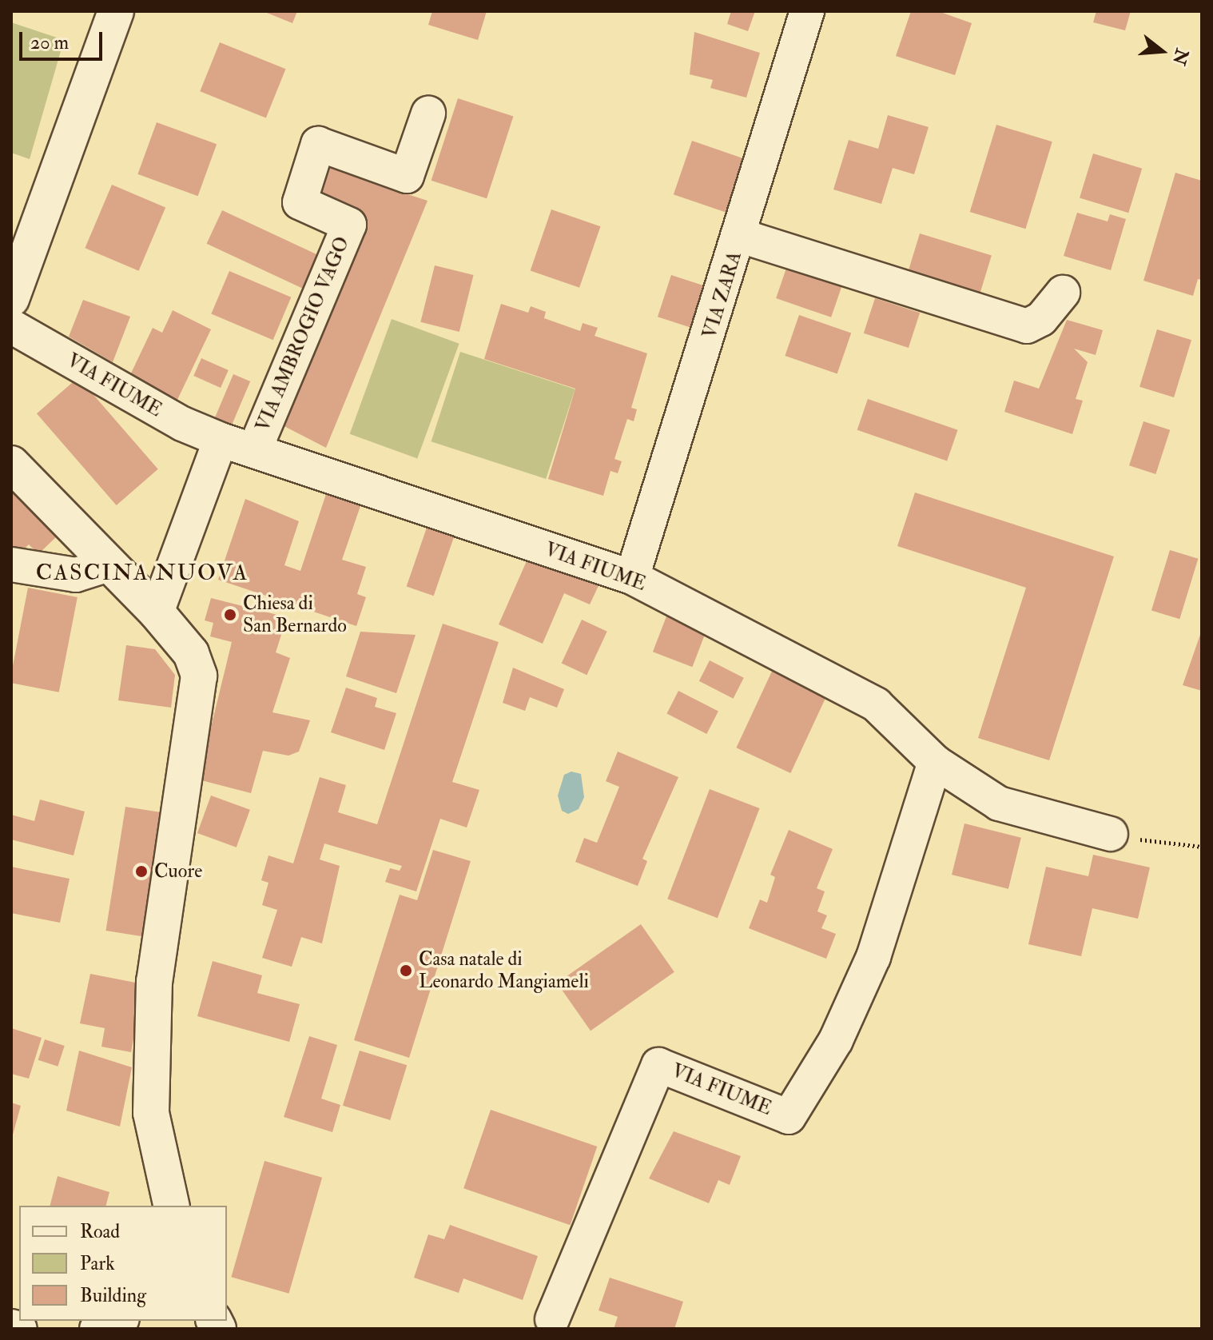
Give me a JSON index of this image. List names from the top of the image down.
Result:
{
  "streets": {
    "street": ["VIA ZARA", "VIA AMBROGIO VAGO", "VIA FIUME"]
  },
  "crossings": [
    ["VIA ZARA", "VIA FIUME"],
    ["VIA AMBROGIO VAGO", "VIA FIUME"]
  ],
  "districts": ["CASCINA NUOVA"],
  "places": ["Chiesa di San Bernardo", "Cuore", "Casa natale di Leonardo Mangiameli"],
  "legend": ["Road", "Park", "Building"],
  "scale_bar": "20 m",
  "north": "right"
}
